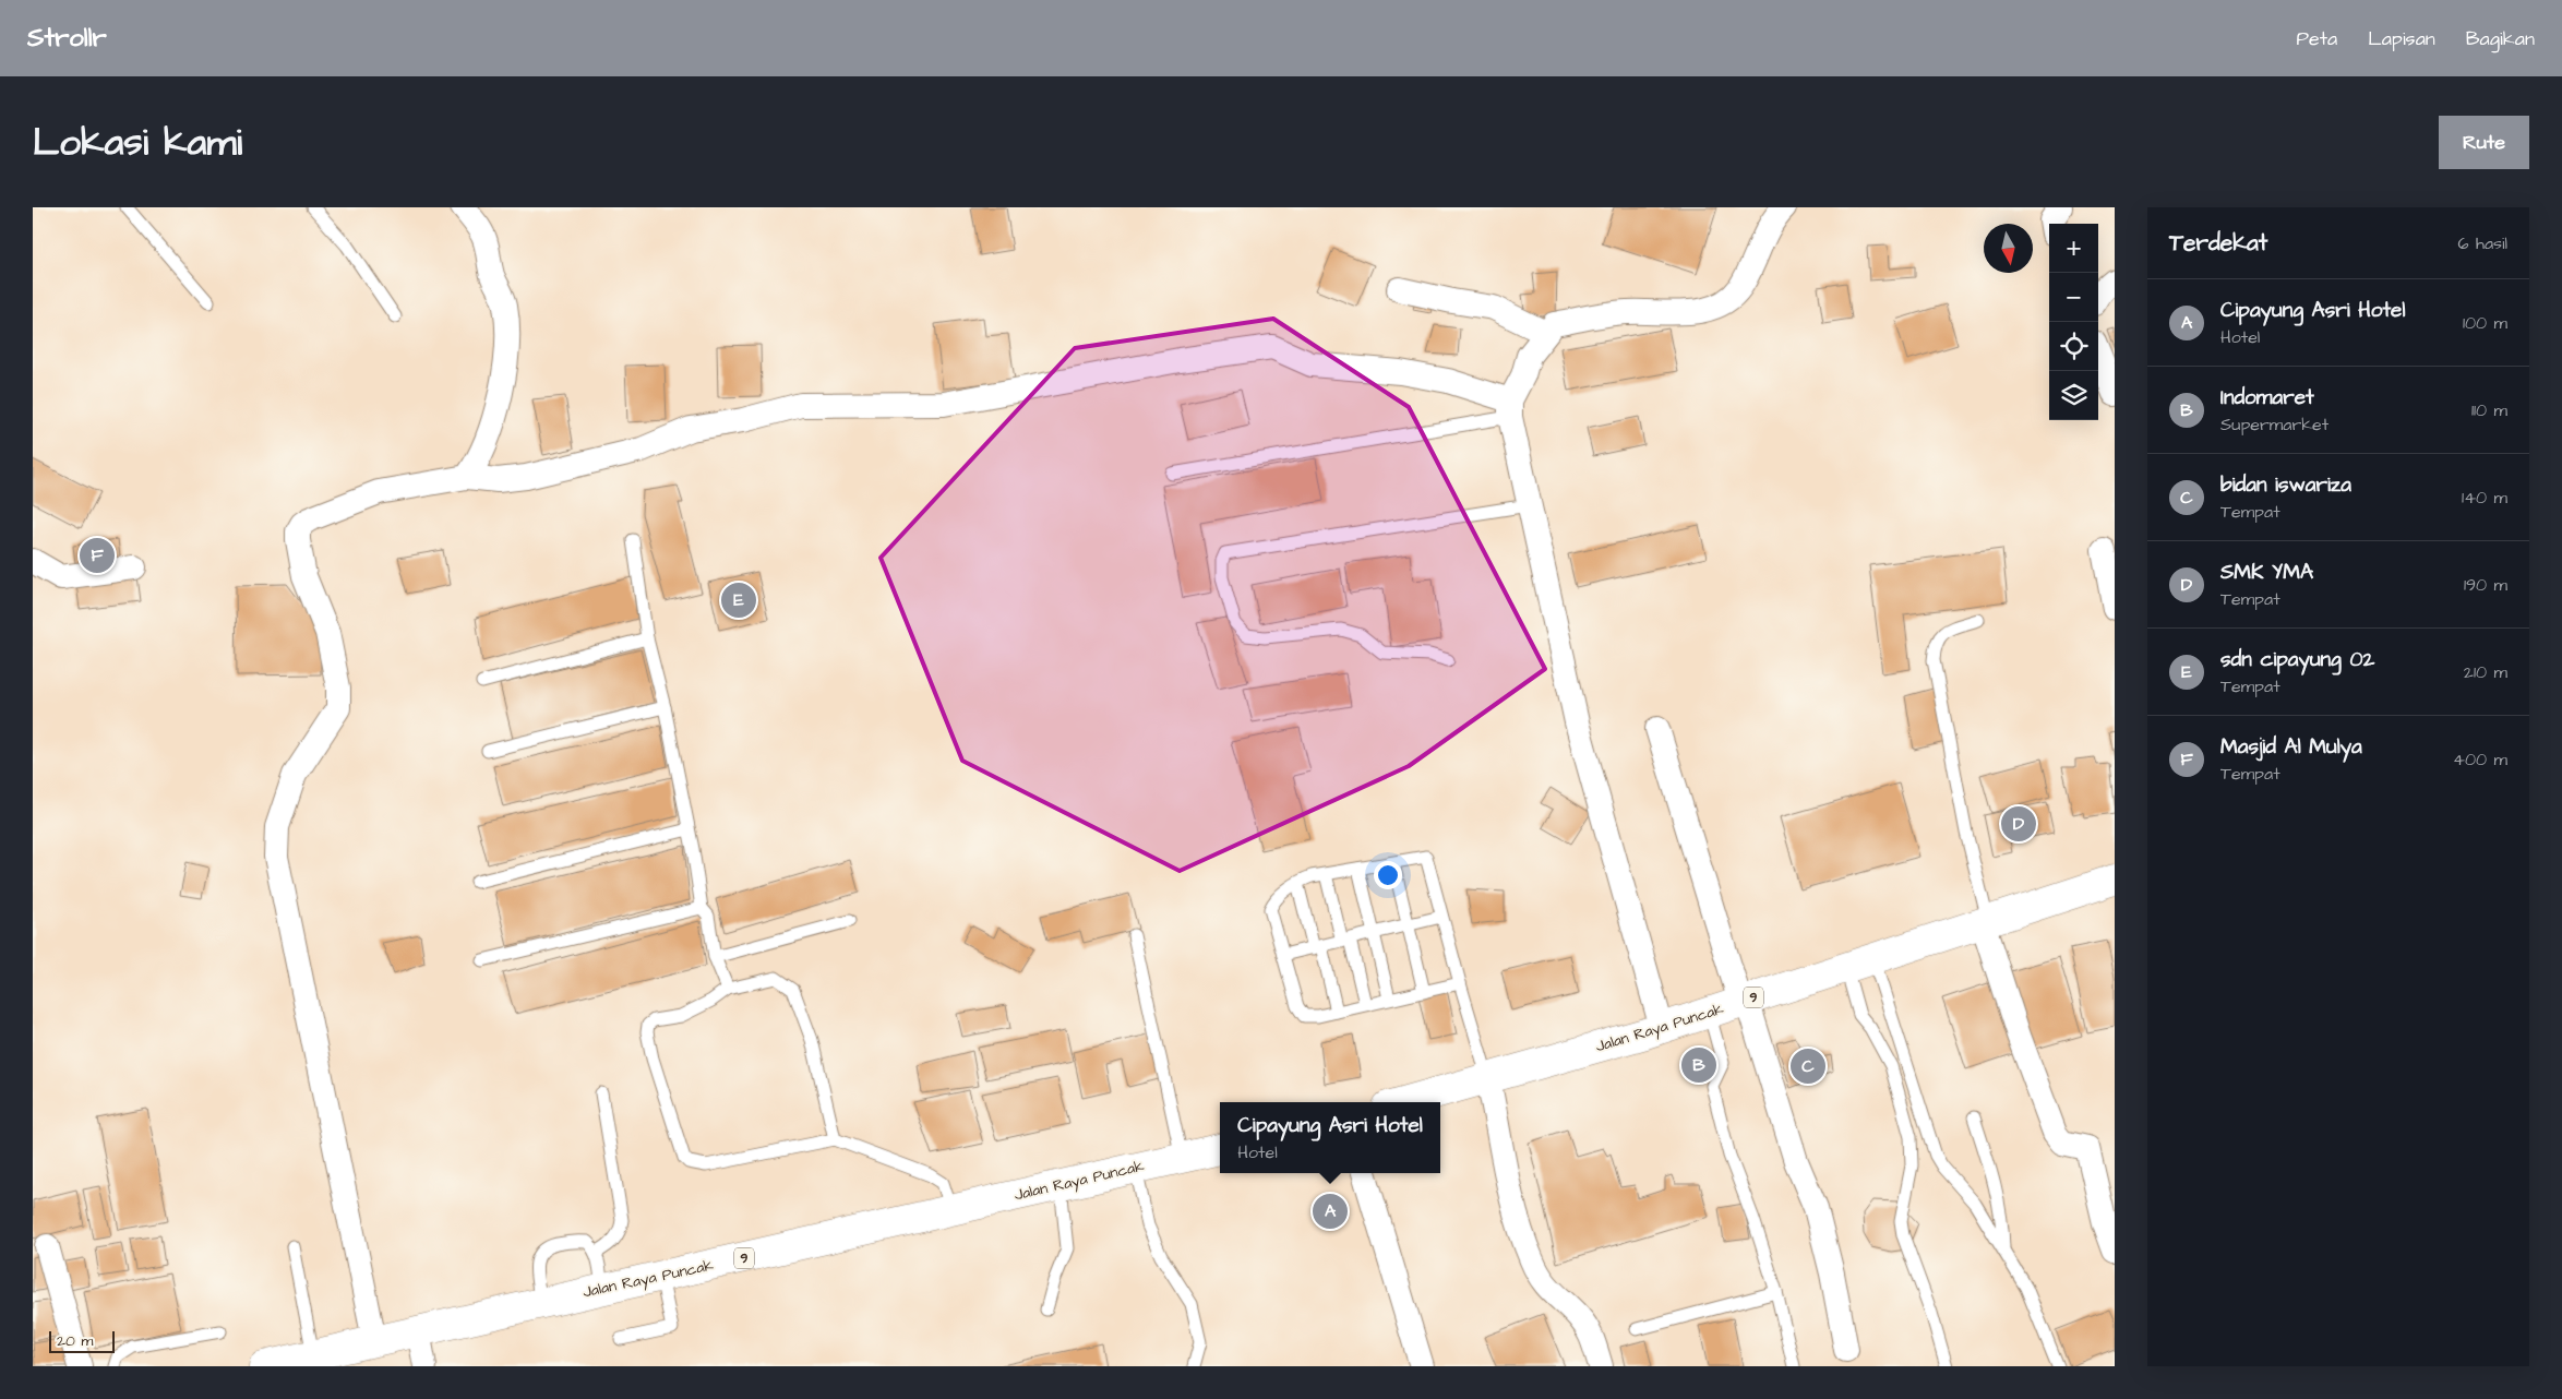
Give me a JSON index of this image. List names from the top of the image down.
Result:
{
  "streets": {
    "highway": ["9", "Jalan Raya Puncak"]
  },
  "scale_bar": "20 m",
  "north": "bottom",
  "page": {
    "header": "Strollr",
    "nav": ["Peta", "Lapisan", "Bagikan"],
    "title": "Lokasi kami",
    "buttons": "Rute",
    "heading": ["Terdekat", "6 hasil"],
    "map_buttons": ["+", "−"],
    "list": [
      {
        "mark": "A",
        "name": "Cipayung Asri Hotel",
        "note": "Hotel",
        "value": "100 m"
      },
      {
        "mark": "B",
        "name": "Indomaret",
        "note": "Supermarket",
        "value": "110 m"
      },
      {
        "mark": "C",
        "name": "bidan iswariza",
        "note": "Tempat",
        "value": "140 m"
      },
      {
        "mark": "D",
        "name": "SMK YMA",
        "note": "Tempat",
        "value": "190 m"
      },
      {
        "mark": "E",
        "name": "sdn cipayung 02",
        "note": "Tempat",
        "value": "210 m"
      },
      {
        "mark": "F",
        "name": "Masjid Al Mulya",
        "note": "Tempat",
        "value": "400 m"
      }
    ],
    "pins": [
      "F",
      "E",
      "D",
      "B",
      "C",
      "A"
    ],
    "popup": ["Cipayung Asri Hotel", "Hotel"],
    "scale": "20 m"
  }
}
